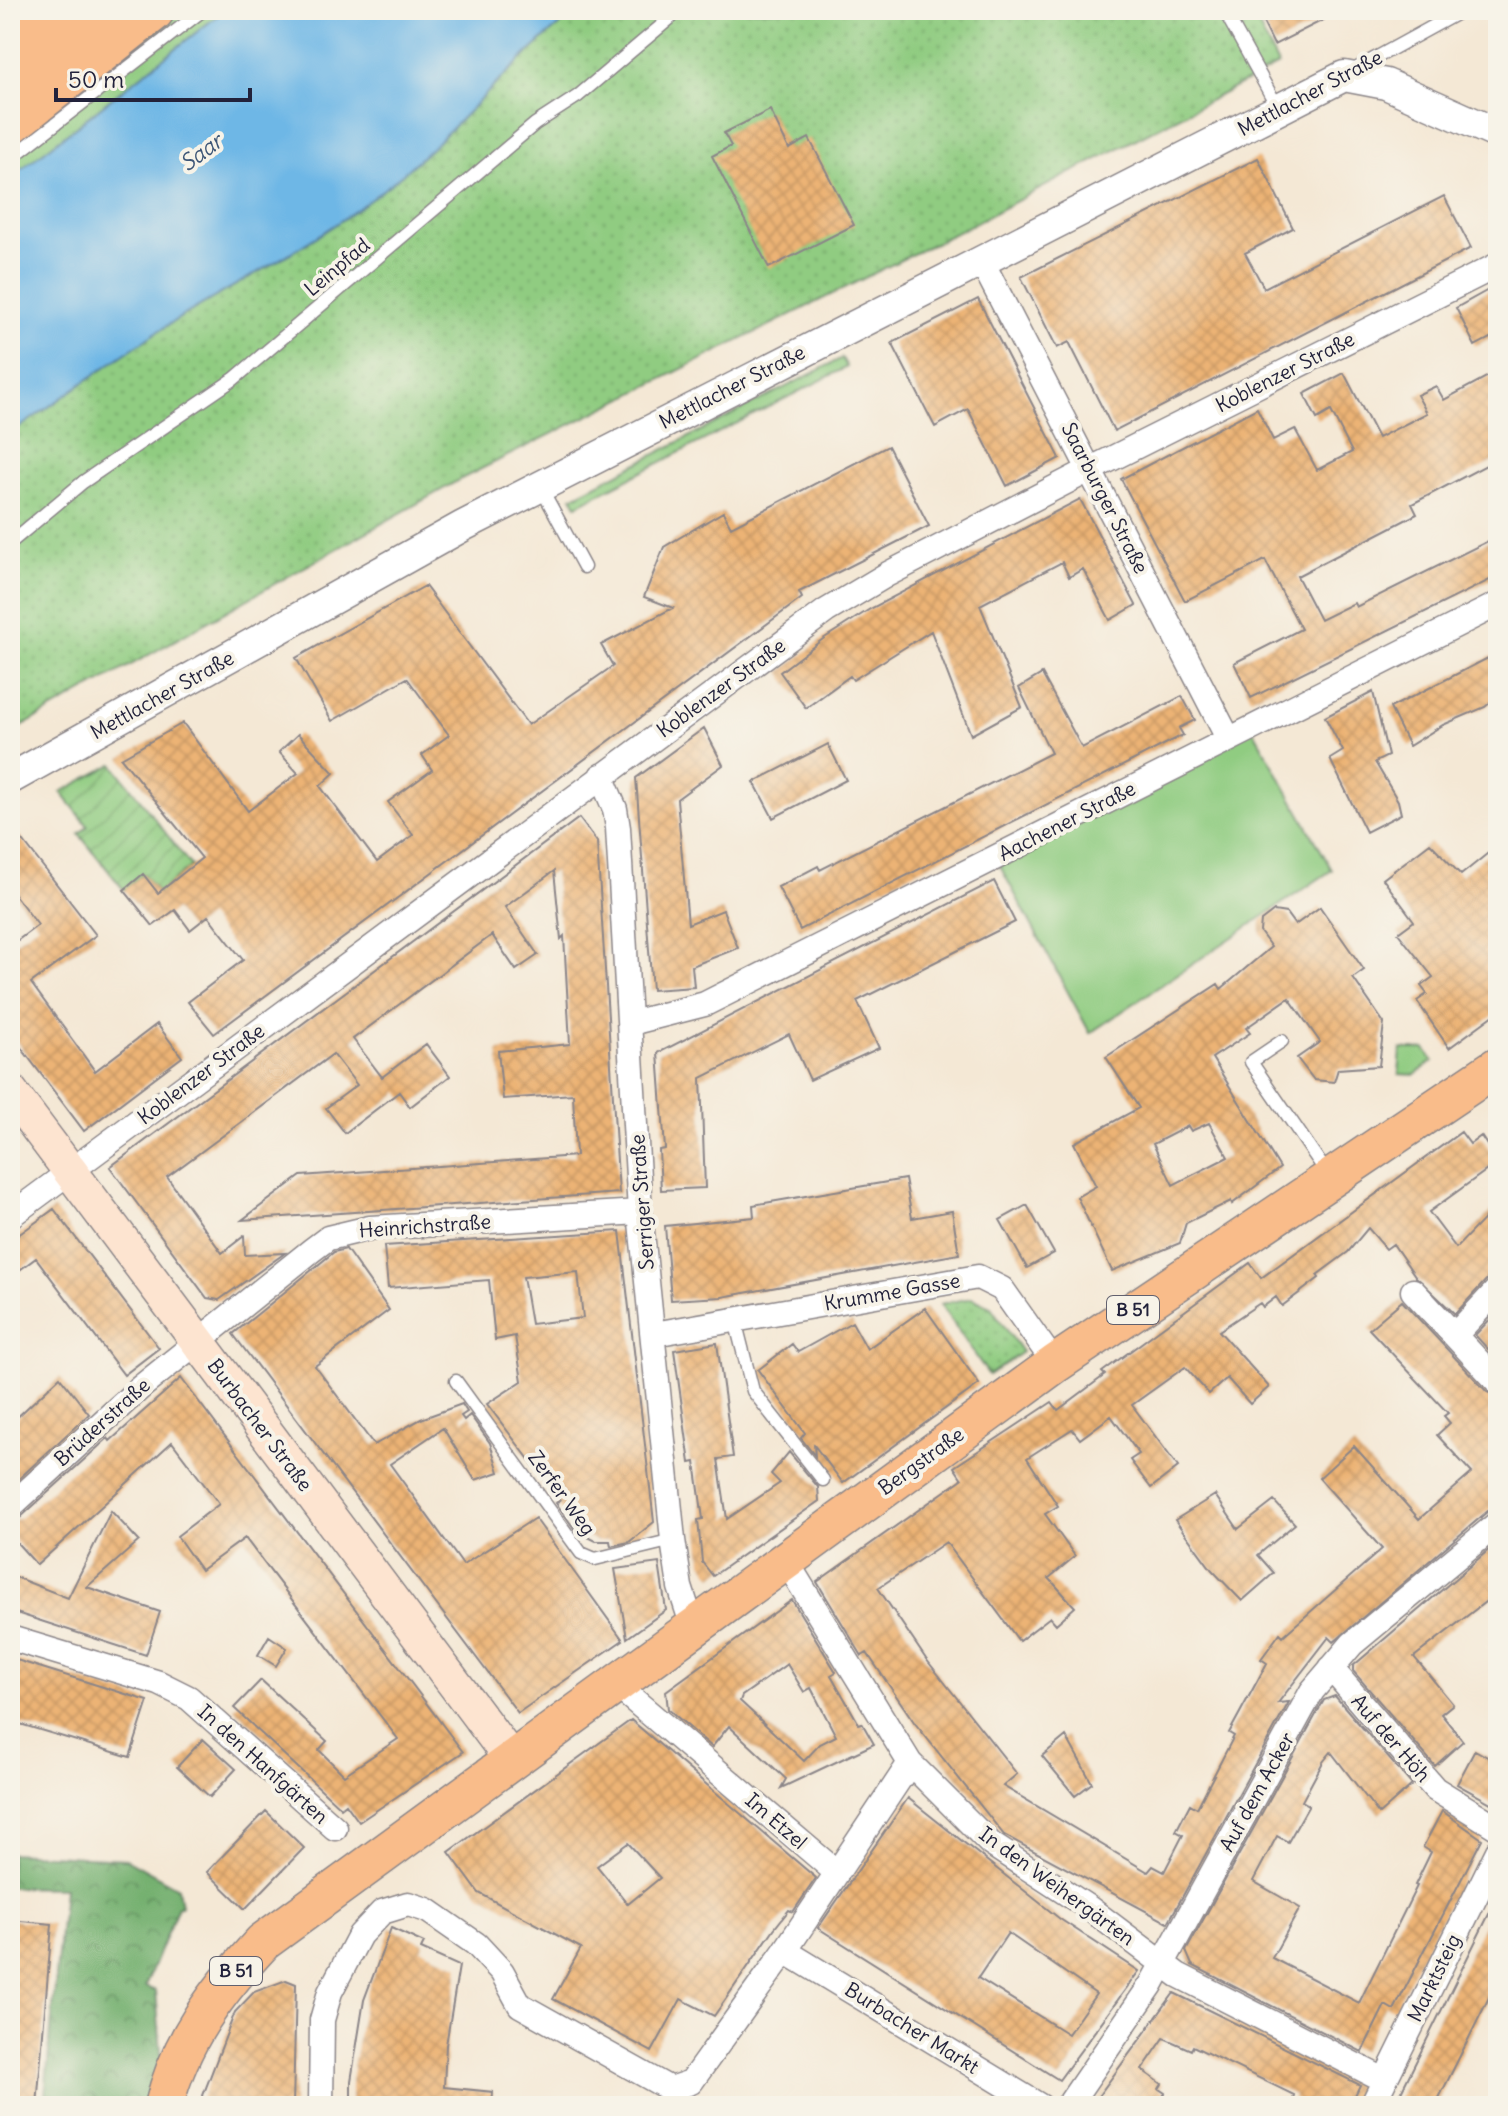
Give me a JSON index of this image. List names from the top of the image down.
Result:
{
  "streets": {
    "main road": ["B 51", "Burbacher Straße", "Bergstraße"],
    "street": [
      "Mettlacher Straße",
      "Koblenzer Straße",
      "Saarburger Straße",
      "Aachener Straße",
      "Serriger Straße",
      "Heinrichstraße",
      "Krumme Gasse",
      "Brüderstraße",
      "Auf der Höh",
      "In den Hanfgärten",
      "Auf dem Acker",
      "Im Etzel",
      "In den Weihergärten",
      "Marktsteig",
      "Burbacher Markt"
    ],
    "lane": ["Leinpfad", "Zerfer Weg"]
  },
  "crossings": [
    ["Mettlacher Straße", "Saarburger Straße"],
    ["Koblenzer Straße", "Saarburger Straße"],
    ["Koblenzer Straße", "Serriger Straße"],
    ["Koblenzer Straße", "Burbacher Straße"],
    ["Saarburger Straße", "Aachener Straße"],
    ["Aachener Straße", "Serriger Straße"],
    ["Serriger Straße", "Heinrichstraße"],
    ["Serriger Straße", "Krumme Gasse"],
    ["Serriger Straße", "Bergstraße"],
    ["Serriger Straße", "Zerfer Weg"],
    ["Heinrichstraße", "Brüderstraße"],
    ["Heinrichstraße", "Burbacher Straße"],
    ["Krumme Gasse", "Bergstraße"],
    ["Brüderstraße", "Burbacher Straße"],
    ["Burbacher Straße", "Bergstraße"],
    ["Bergstraße", "Im Etzel"],
    ["Bergstraße", "In den Weihergärten"],
    ["Auf der Höh", "Auf dem Acker"],
    ["Auf dem Acker", "In den Weihergärten"],
    ["In den Weihergärten", "Marktsteig"]
  ],
  "water": ["Saar"],
  "scale_bar": "50 m"
}
